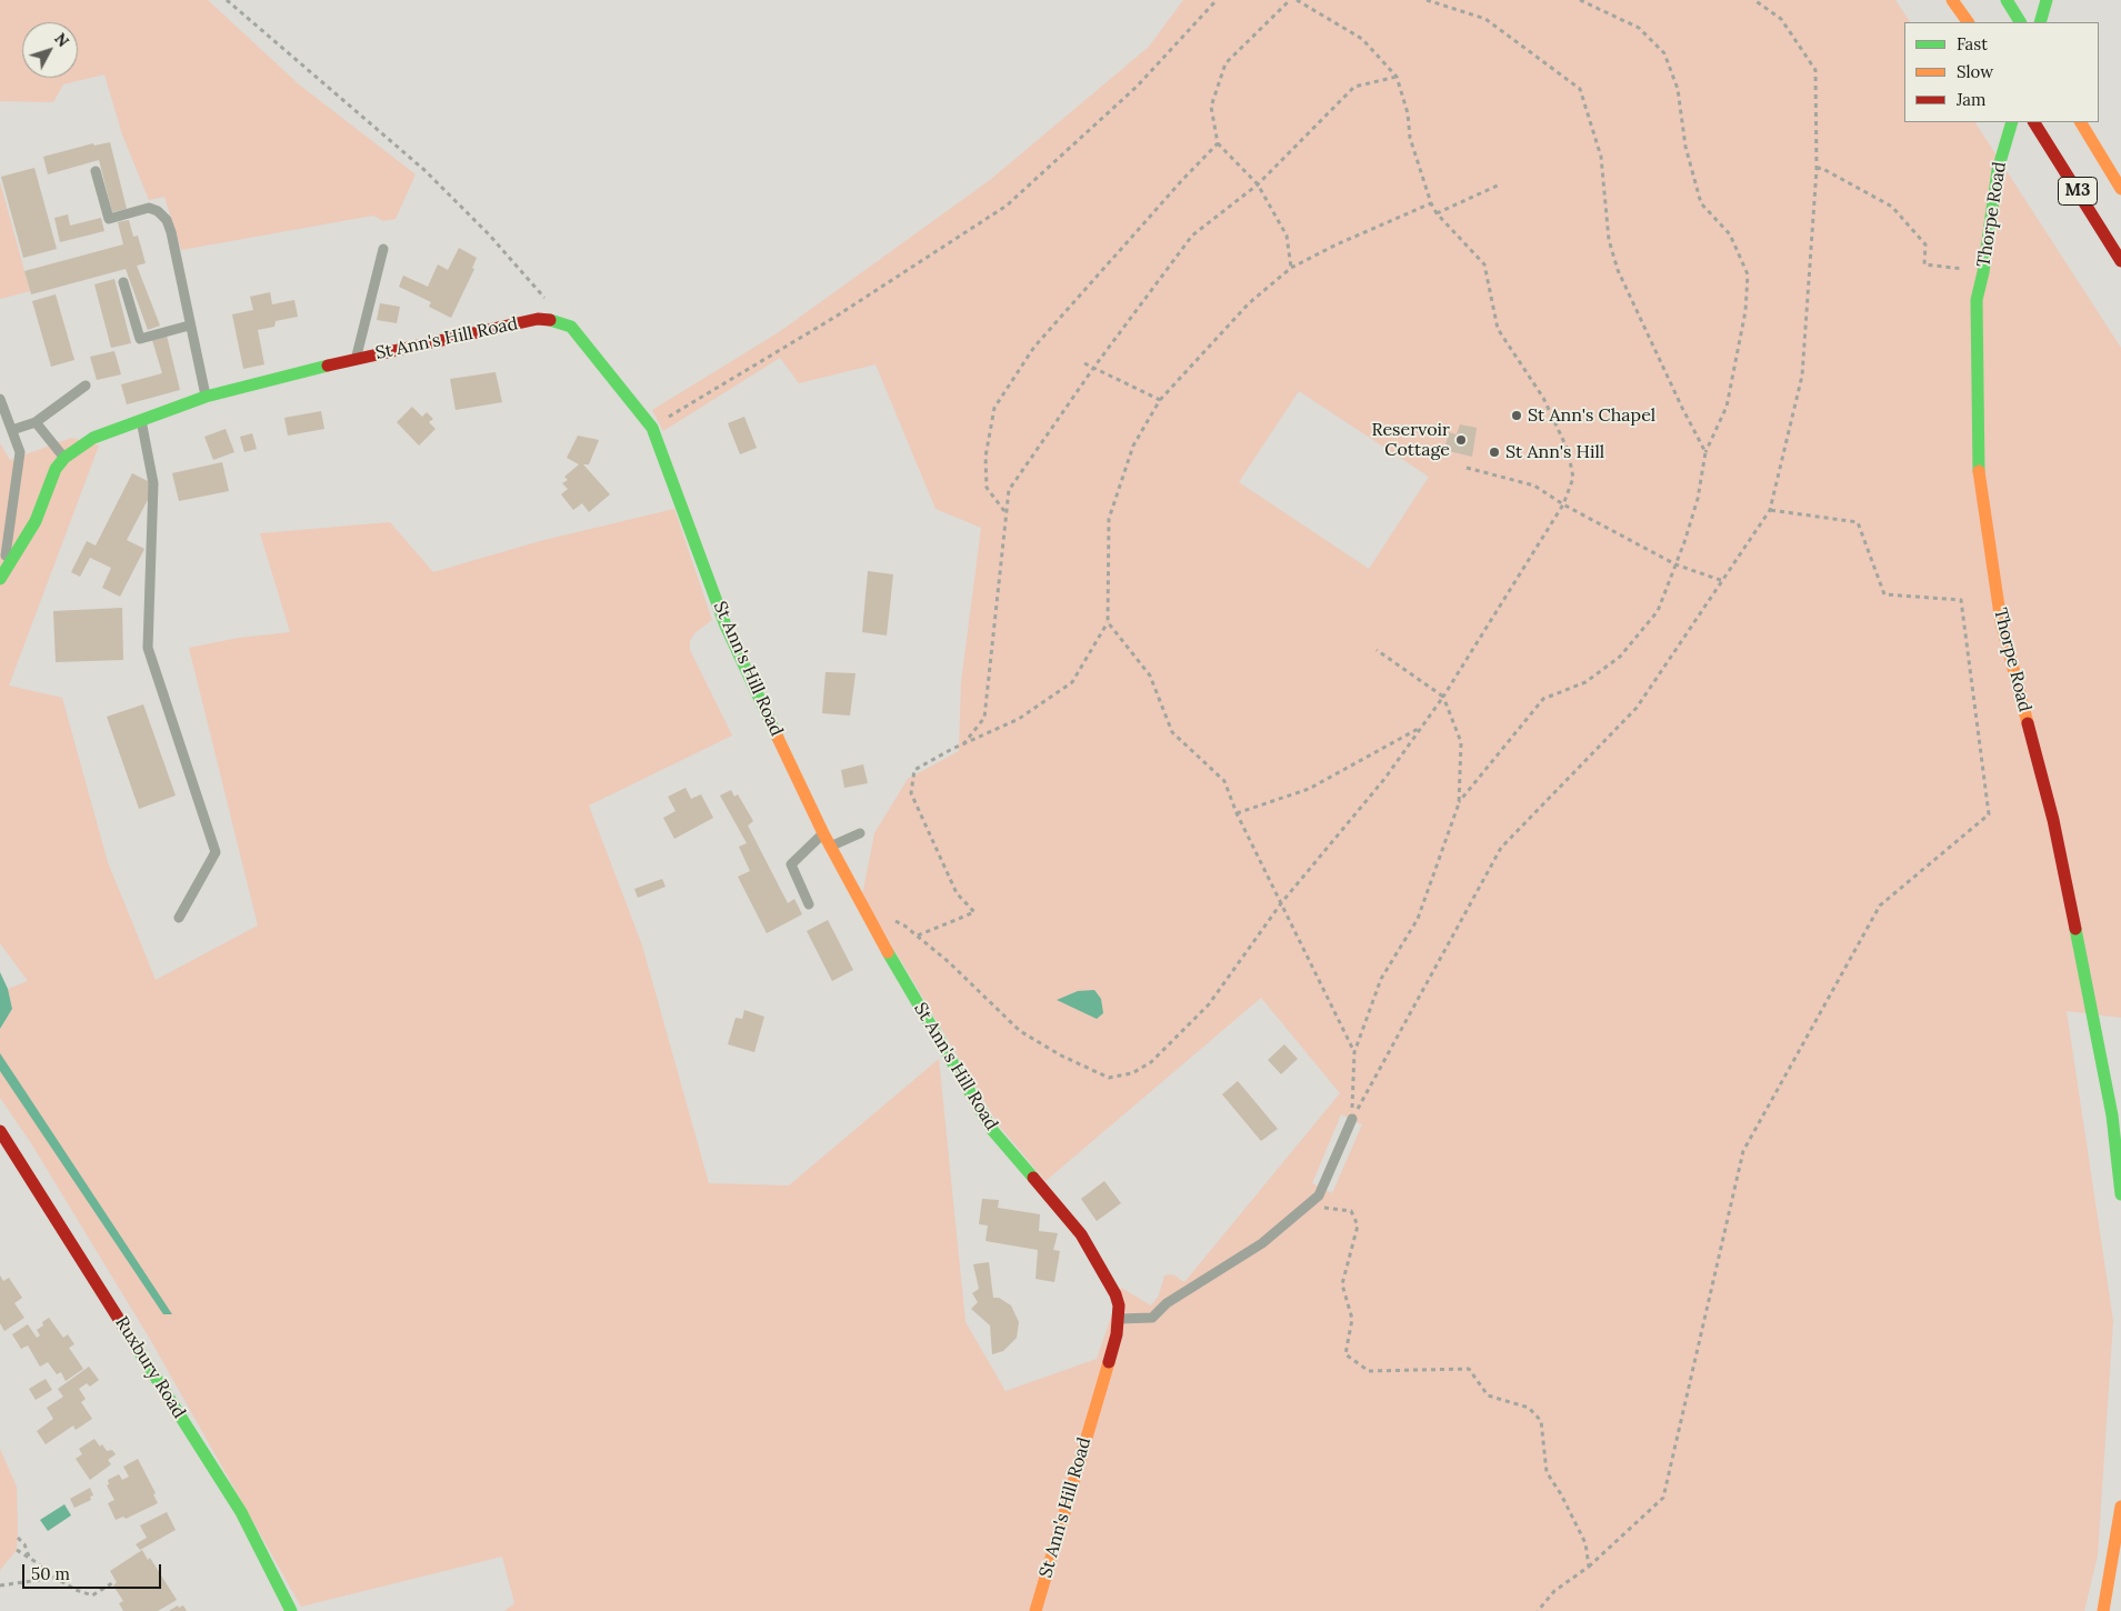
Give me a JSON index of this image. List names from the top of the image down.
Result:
{
  "streets": {
    "main road": [
      "M3",
      "Thorpe Road",
      "St Ann's Hill Road",
      "Ruxbury Road"
    ]
  },
  "places": ["St Ann's Chapel", "Reservoir Cottage", "St Ann's Hill"],
  "legend": ["Fast", "Slow", "Jam"],
  "scale_bar": "50 m",
  "north": "top right"
}
